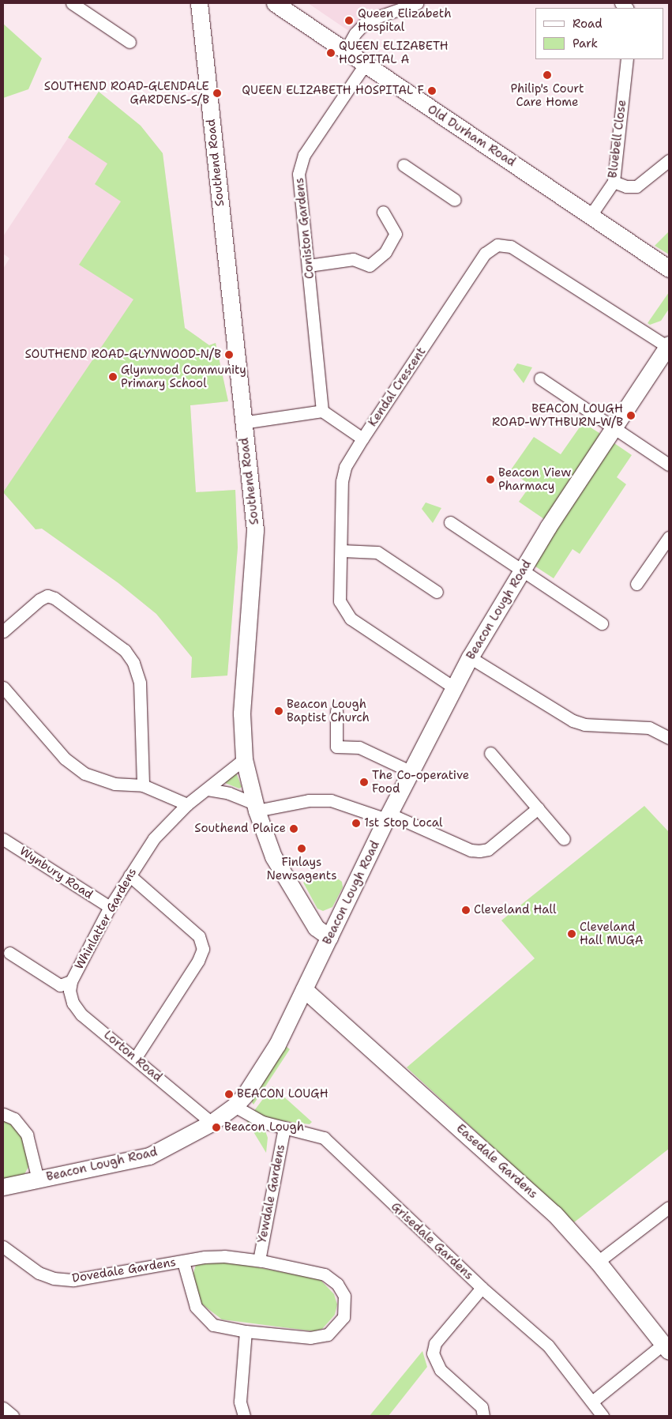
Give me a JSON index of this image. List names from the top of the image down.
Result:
{
  "streets": {
    "street": [
      "Old Durham Road",
      "Bluebell Close",
      "Southend Road",
      "Coniston Gardens",
      "Kendal Crescent",
      "Beacon Lough Road",
      "Wynbury Road",
      "Whinlatter Gardens",
      "Lorton Road",
      "Easedale Gardens",
      "Yewdale Gardens",
      "Grisedale Gardens",
      "Dovedale Gardens"
    ]
  },
  "crossings": [
    ["Old Durham Road", "Bluebell Close"],
    ["Old Durham Road", "Coniston Gardens"],
    ["Southend Road", "Beacon Lough Road"],
    ["Southend Road", "Whinlatter Gardens"],
    ["Kendal Crescent", "Beacon Lough Road"],
    ["Beacon Lough Road", "Lorton Road"],
    ["Beacon Lough Road", "Easedale Gardens"],
    ["Beacon Lough Road", "Grisedale Gardens"],
    ["Wynbury Road", "Whinlatter Gardens"],
    ["Whinlatter Gardens", "Lorton Road"],
    ["Yewdale Gardens", "Grisedale Gardens"],
    ["Yewdale Gardens", "Dovedale Gardens"]
  ],
  "places": [
    "Queen Elizabeth Hospital",
    "QUEEN ELIZABETH HOSPITAL A",
    "Philip's Court Care Home",
    "QUEEN ELIZABETH HOSPITAL F",
    "SOUTHEND ROAD-GLENDALE GARDENS-S/B",
    "SOUTHEND ROAD-GLYNWOOD-N/B",
    "Glynwood Community Primary School",
    "BEACON LOUGH ROAD-WYTHBURN-W/B",
    "Beacon View Pharmacy",
    "Beacon Lough Baptist Church",
    "The Co-operative Food",
    "1st Stop Local",
    "Southend Plaice",
    "Finlays Newsagents",
    "Cleveland Hall",
    "Cleveland Hall MUGA",
    "BEACON LOUGH",
    "Beacon Lough"
  ],
  "legend": ["Road", "Park"]
}
